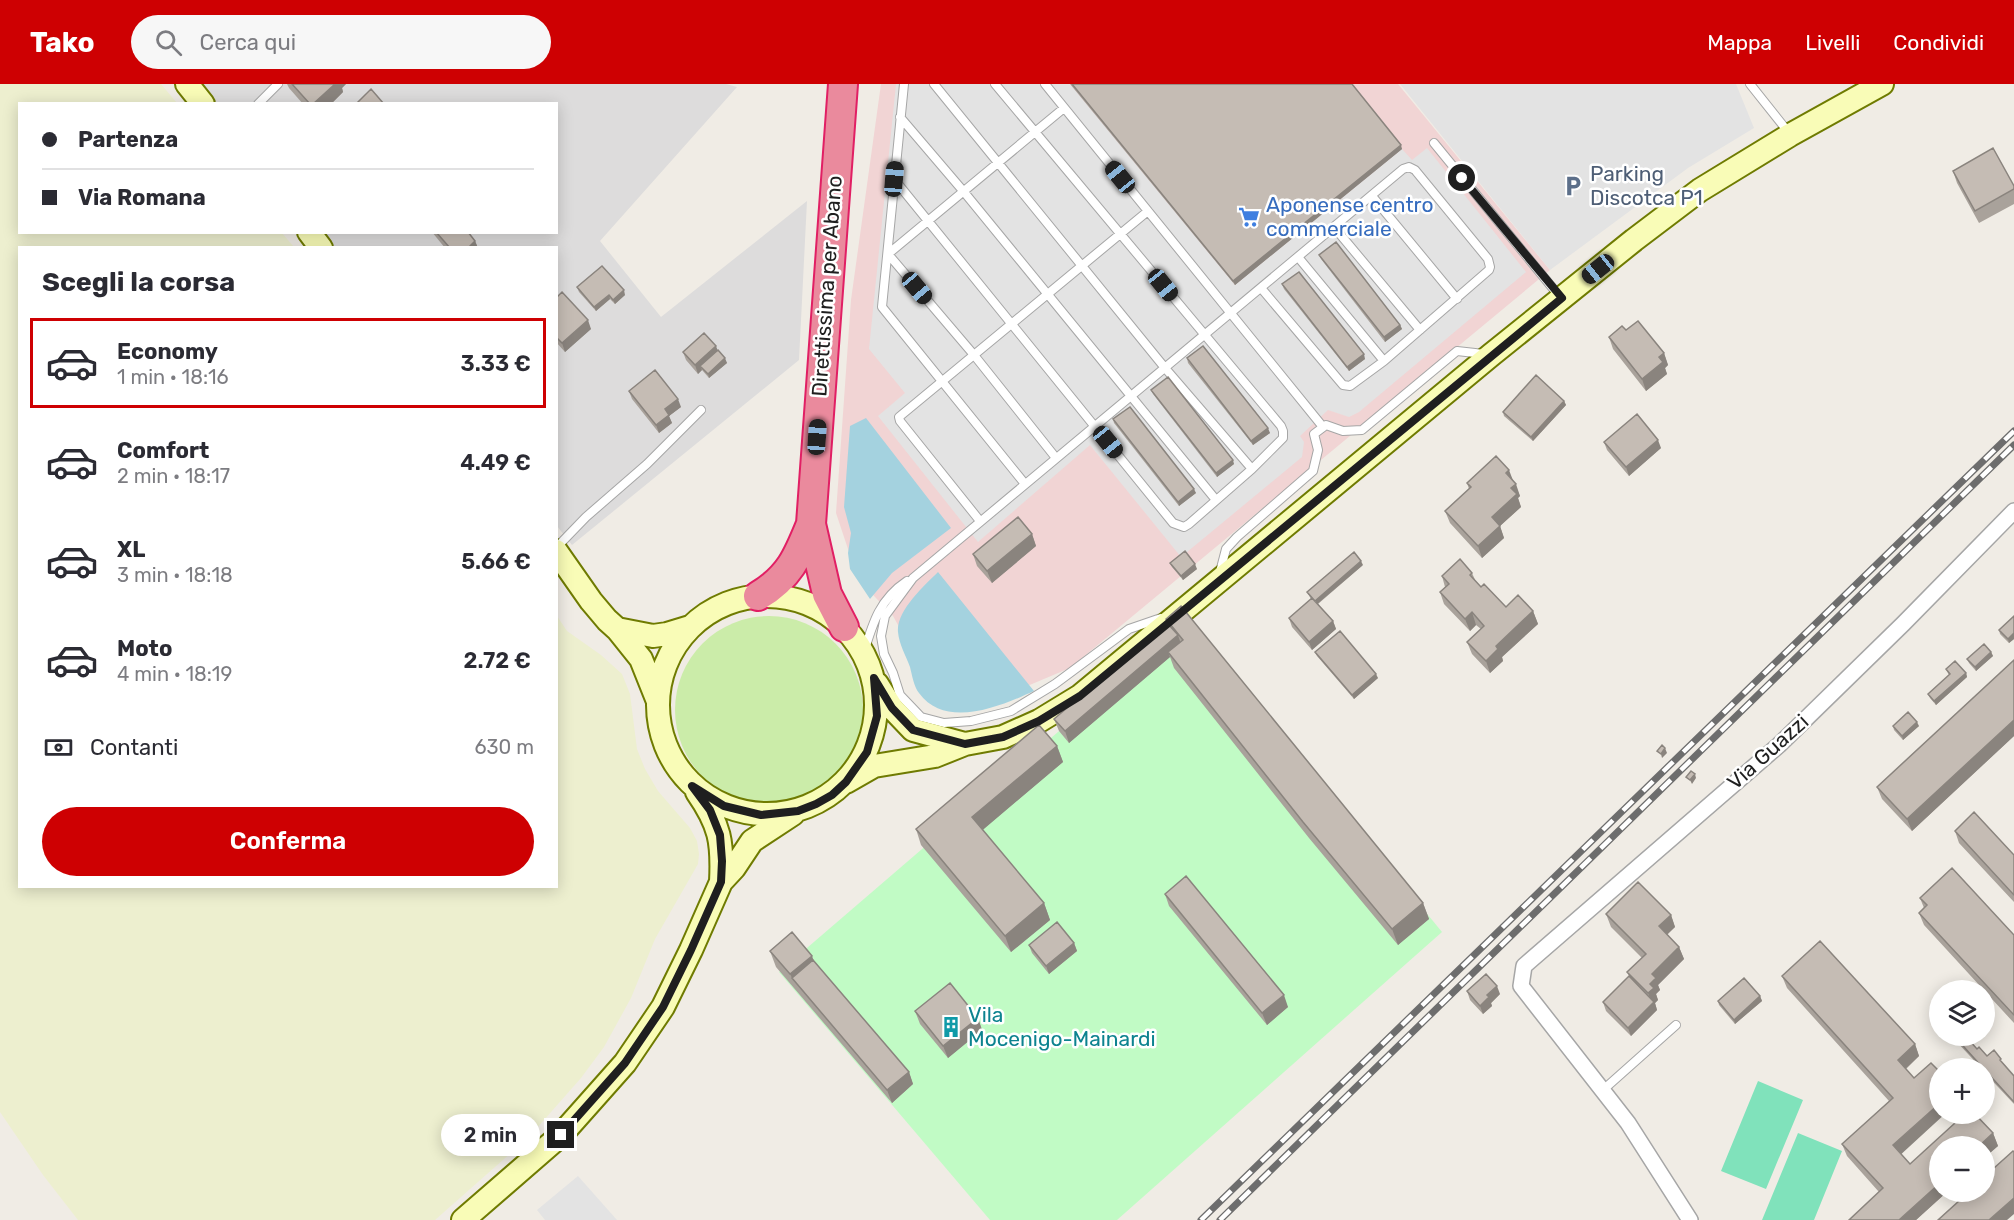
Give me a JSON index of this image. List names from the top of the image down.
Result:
{
  "streets": {
    "highway": ["Direttissima per Abano"],
    "street": ["Via Guazzi"]
  },
  "places": {
    "parking": ["Parking Discotca P1"],
    "supermarket": ["Aponense centro commerciale"],
    "building": ["Vila Mocenigo-Mainardi"]
  },
  "page": {
    "header": "Tako",
    "search": "Cerca qui",
    "nav": ["Mappa", "Livelli", "Condividi"],
    "banner": ["Partenza", "Via Romana"],
    "heading": "Scegli la corsa",
    "list": [
      {
        "name": "Economy",
        "note": "1 min · 18:16",
        "value": "3.33 €"
      },
      {
        "name": "Comfort",
        "note": "2 min · 18:17",
        "value": "4.49 €"
      },
      {
        "name": "XL",
        "note": "3 min · 18:18",
        "value": "5.66 €"
      },
      {
        "name": "Moto",
        "note": "4 min · 18:19",
        "value": "2.72 €"
      }
    ],
    "pay": ["Contanti", "630 m"],
    "buttons": "Conferma",
    "map_buttons": ["+", "−"],
    "bubble": "2 min"
  }
}
